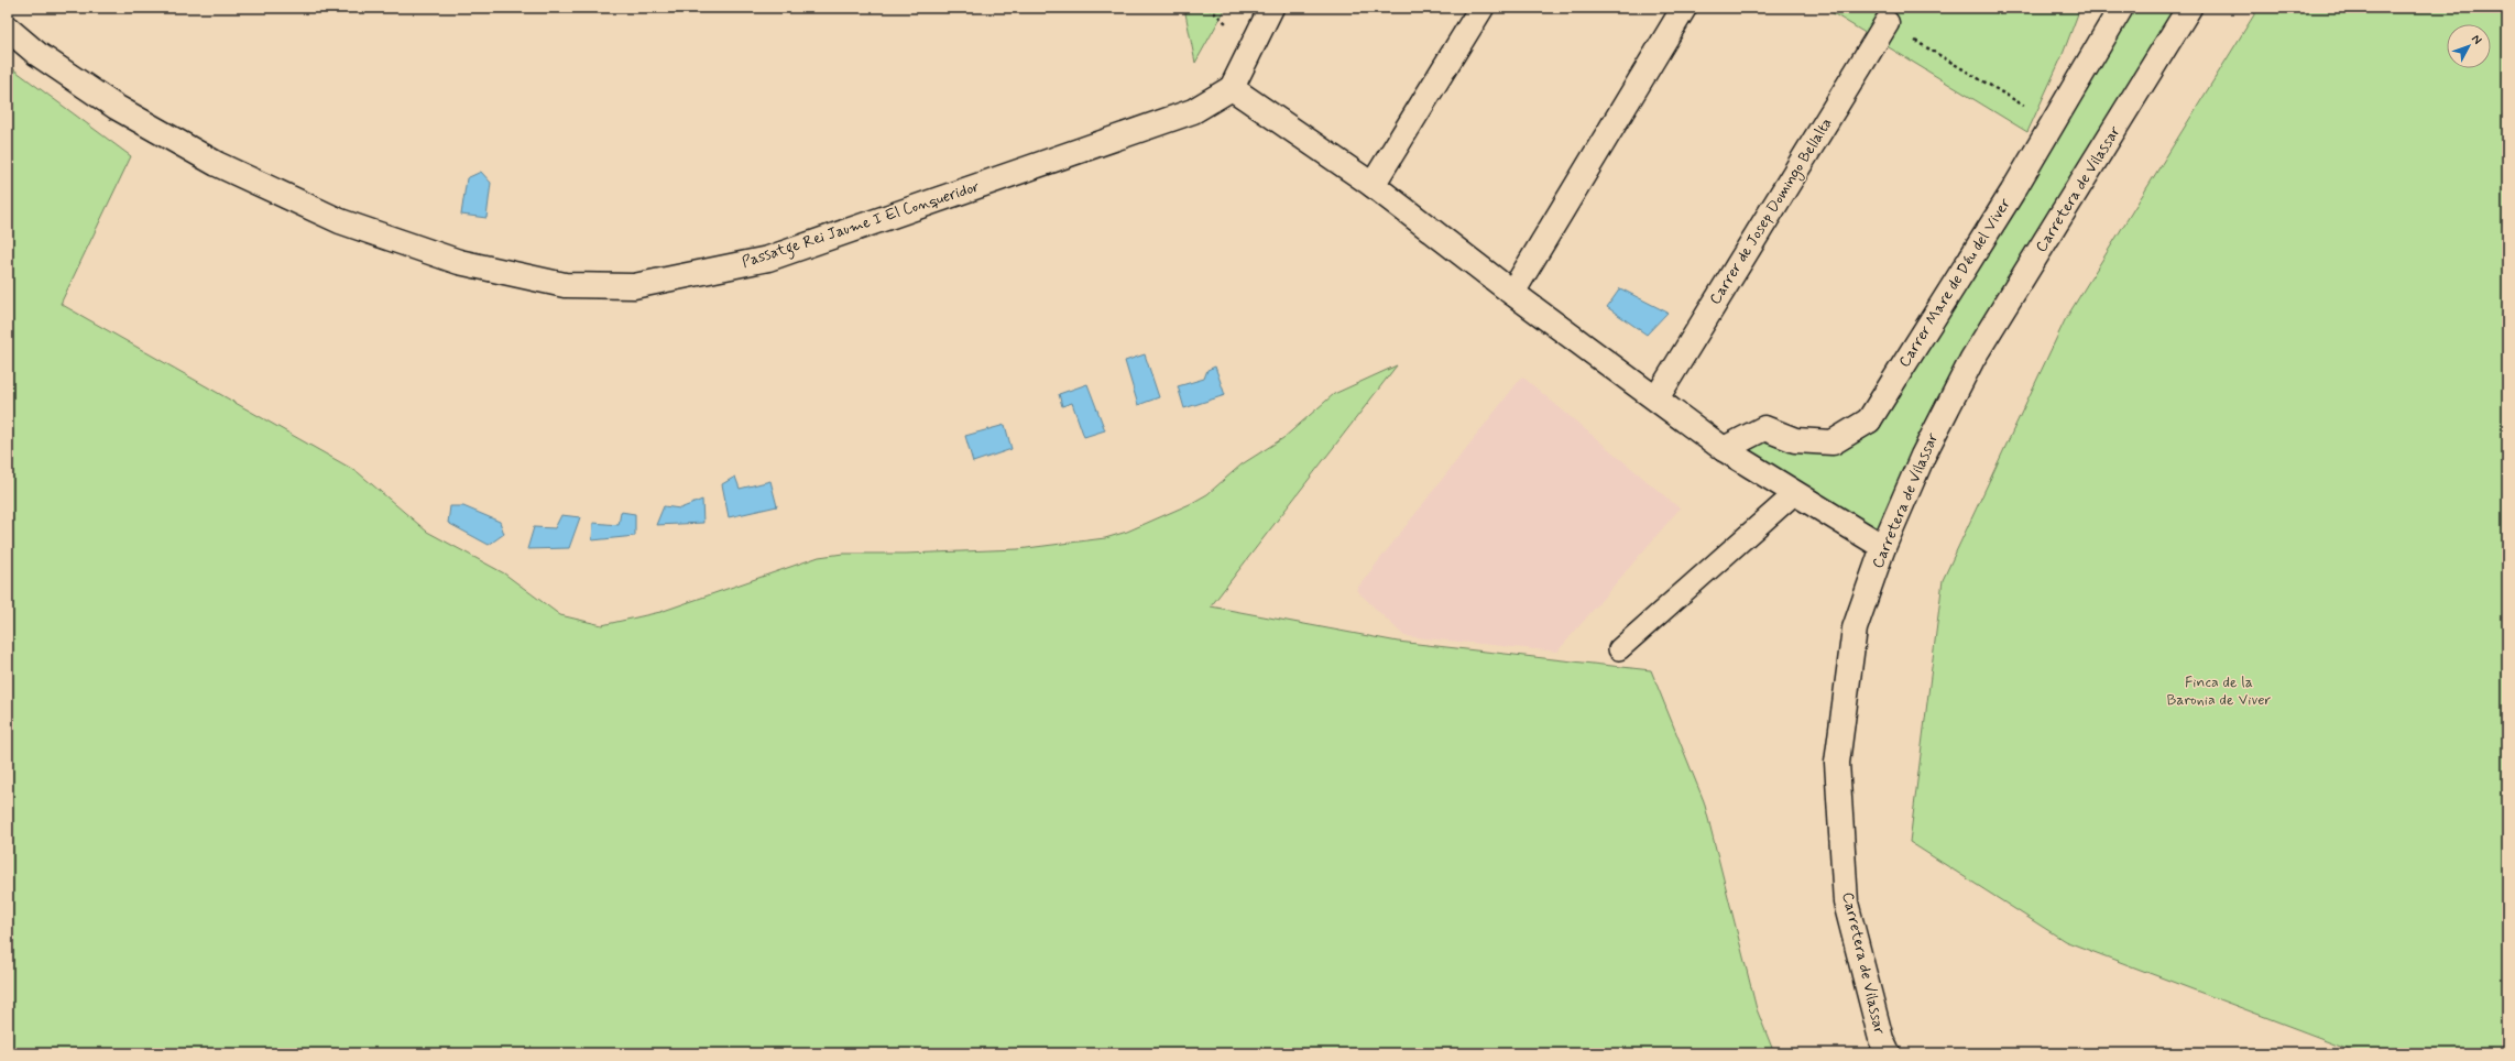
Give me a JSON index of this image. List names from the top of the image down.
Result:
{
  "streets": {
    "street": [
      "Carretera de Vilassar",
      "Carrer de Josep Domingo Bellalta",
      "Passatge Rei Jaume I El Conqueridor",
      "Carrer Mare de Déu del Viver"
    ]
  },
  "parks": ["Finca de la Baronia de Viver"],
  "north": "top right"
}
